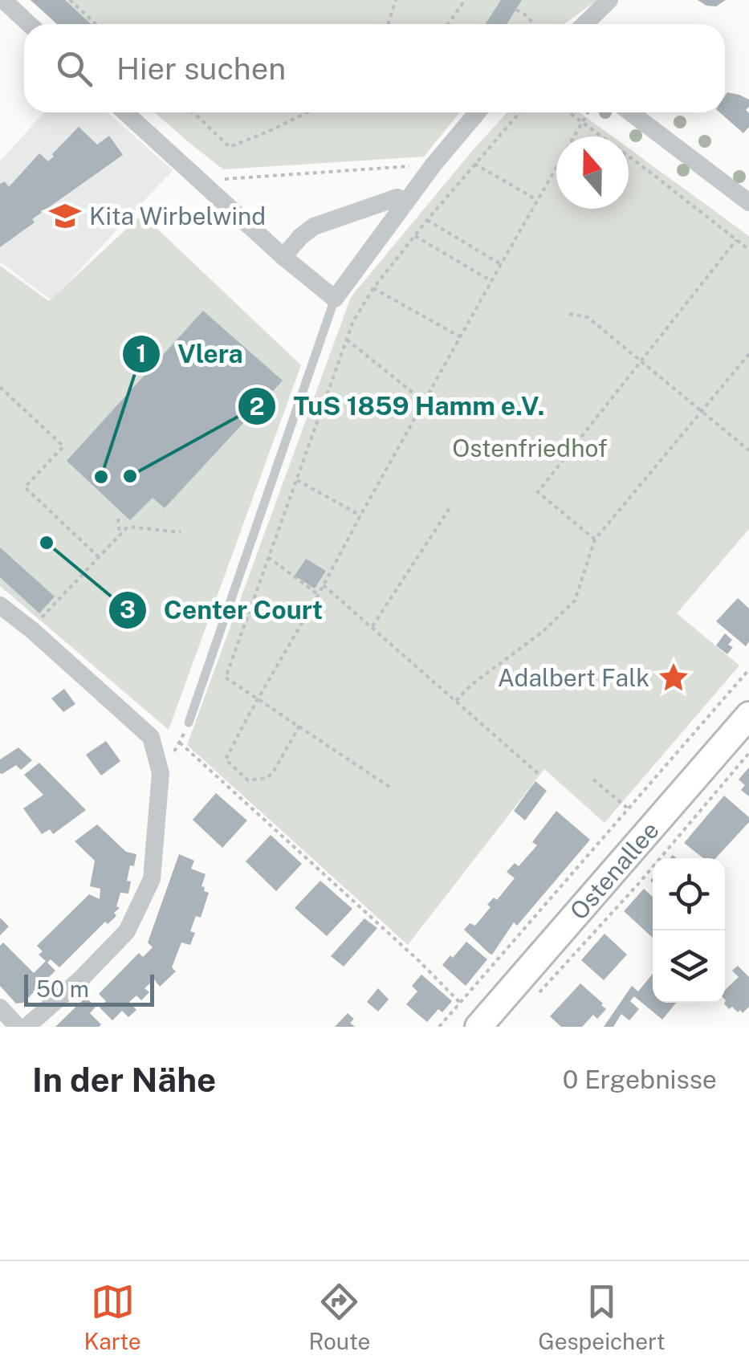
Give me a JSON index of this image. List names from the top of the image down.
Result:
{
  "streets": {
    "main road": ["Ostenallee"]
  },
  "parks": ["Ostenfriedhof"],
  "places": {
    "school or university": ["Kita Wirbelwind"],
    "other": ["TuS 1859 Hamm e.V.", "Vlera", "Center Court"],
    "place": ["Adalbert Falk"]
  },
  "scale_bar": "50 m",
  "north": "top",
  "page": {
    "search": "Hier suchen",
    "scale": "50 m",
    "heading": ["In der Nähe", "0 Ergebnisse"],
    "nav": ["Karte", "Route", "Gespeichert"]
  }
}
